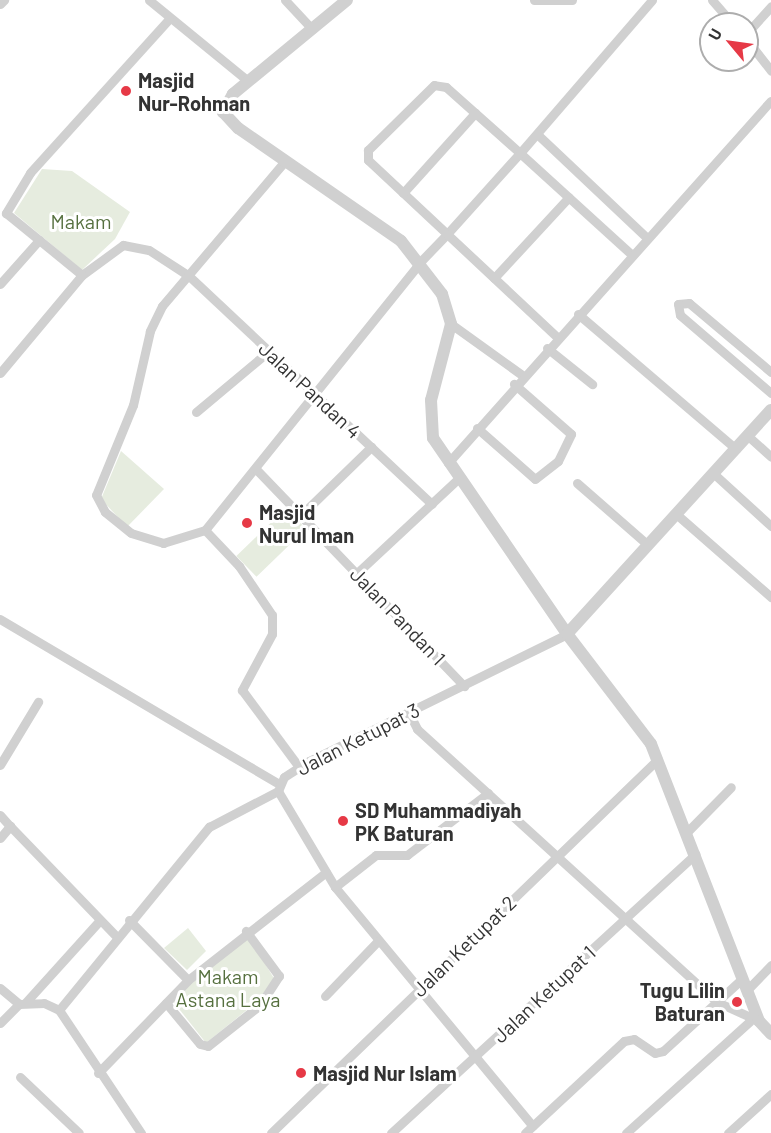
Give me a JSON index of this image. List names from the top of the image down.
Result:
{
  "streets": {
    "street": [
      "Jalan Pandan 4",
      "Jalan Pandan 1",
      "Jalan Ketupat 3",
      "Jalan Ketupat 2",
      "Jalan Ketupat 1"
    ]
  },
  "crossings": [
    ["Jalan Pandan 1", "Jalan Ketupat 3"]
  ],
  "parks": ["Makam", "Makam Astana Laya"],
  "places": [
    "Masjid Nur-Rohman",
    "Masjid Nurul Iman",
    "SD Muhammadiyah PK Baturan",
    "Tugu Lilin Baturan",
    "Masjid Nur Islam"
  ],
  "north": "top left"
}
